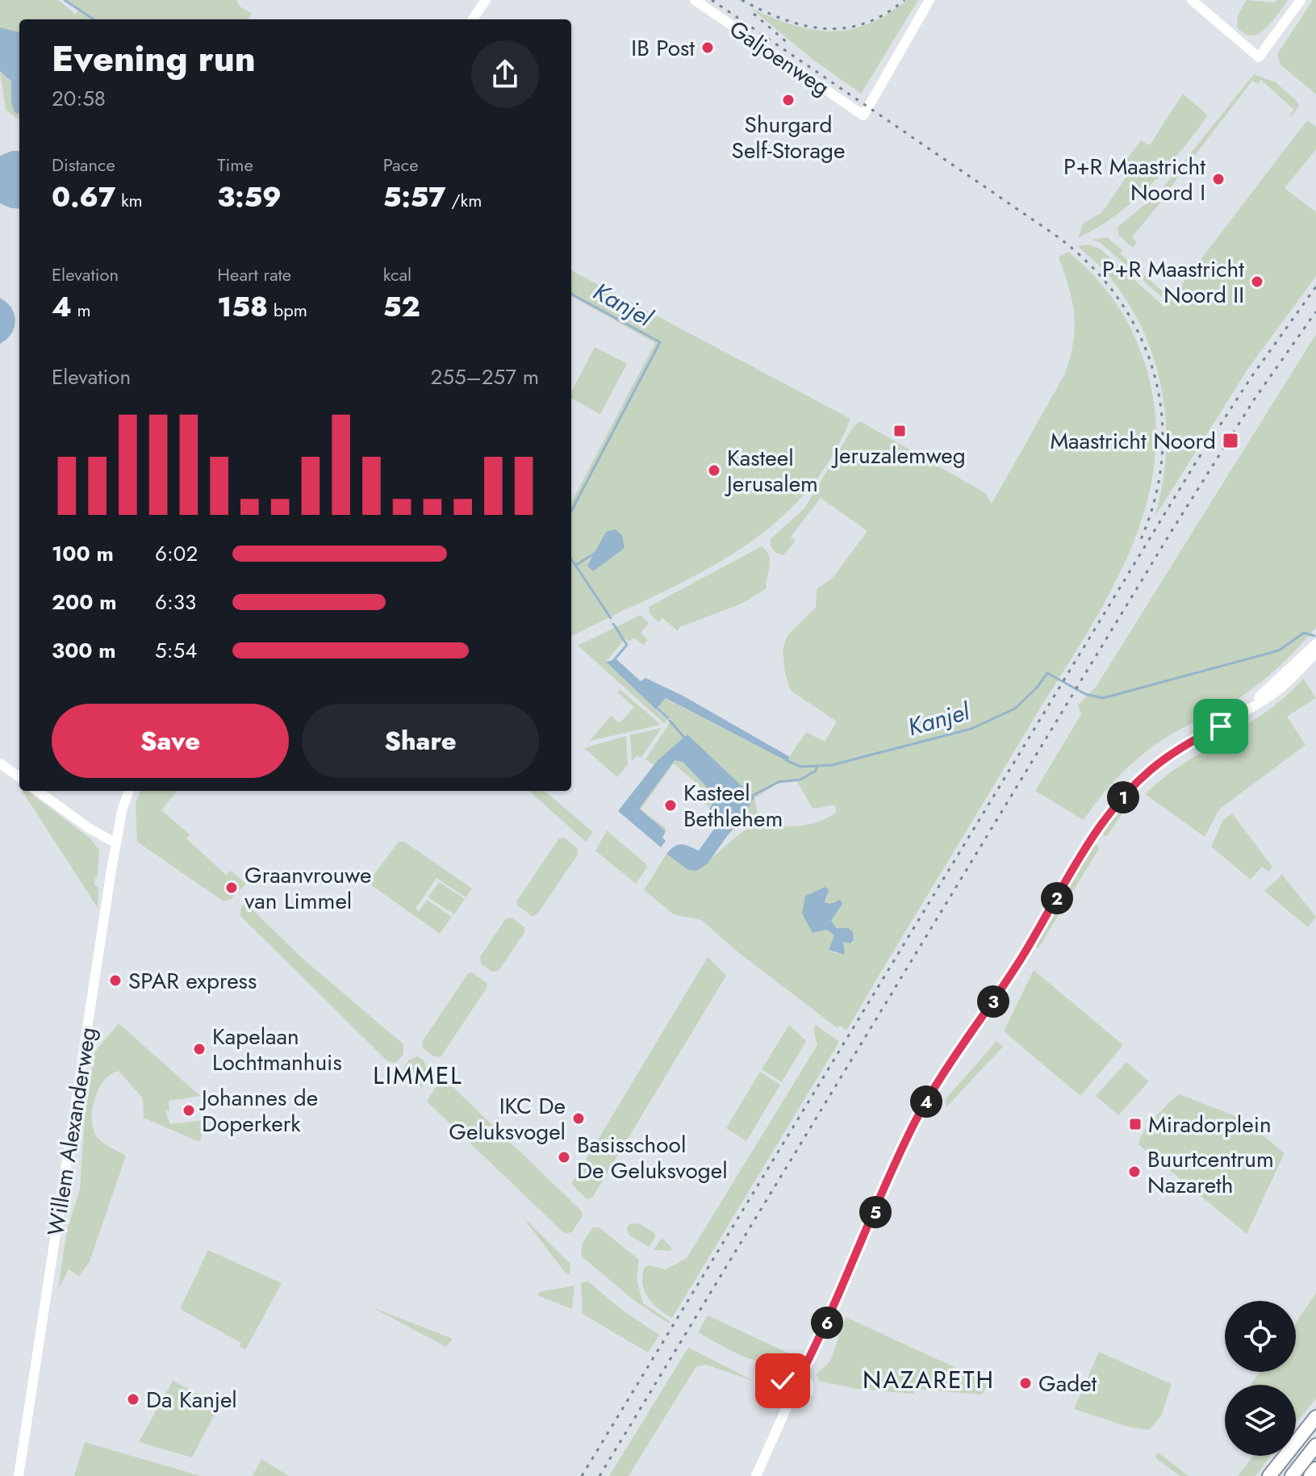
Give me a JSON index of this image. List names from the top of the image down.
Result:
{
  "streets": {
    "street": ["Galjoenweg", "Willem Alexanderweg"]
  },
  "districts": ["LIMMEL", "NAZARETH"],
  "water": ["Kanjel"],
  "places": {
    "other": [
      "IB Post",
      "Shurgard Self-Storage",
      "P+R Maastricht Noord I",
      "P+R Maastricht Noord II",
      "Kasteel Jerusalem",
      "Kasteel Bethlehem",
      "Graanvrouwe van Limmel",
      "SPAR express",
      "Kapelaan Lochtmanhuis",
      "Johannes de Doperkerk",
      "IKC De Geluksvogel",
      "Basisschool De Geluksvogel",
      "Buurtcentrum Nazareth",
      "Gadet",
      "Da Kanjel"
    ],
    "transit": ["Jeruzalemweg", "Maastricht Noord", "Miradorplein"]
  },
  "page": {
    "heading": ["Evening run", "20:58"],
    "stats": [
      ["Distance", "0.67 km"],
      ["Time", "3:59"],
      ["Pace", "5:57 /km"],
      ["Elevation", "4 m"],
      ["Heart rate", "158 bpm"],
      ["kcal", "52"]
    ],
    "chart": ["Elevation", "255–257 m"],
    "list": [
      {
        "name": "100 m",
        "note": "6:02"
      },
      {
        "name": "200 m",
        "note": "6:33"
      },
      {
        "name": "300 m",
        "note": "5:54"
      }
    ],
    "buttons": ["Save", "Share"],
    "pins": [
      "1",
      "2",
      "3",
      "4",
      "5",
      "6"
    ]
  }
}
